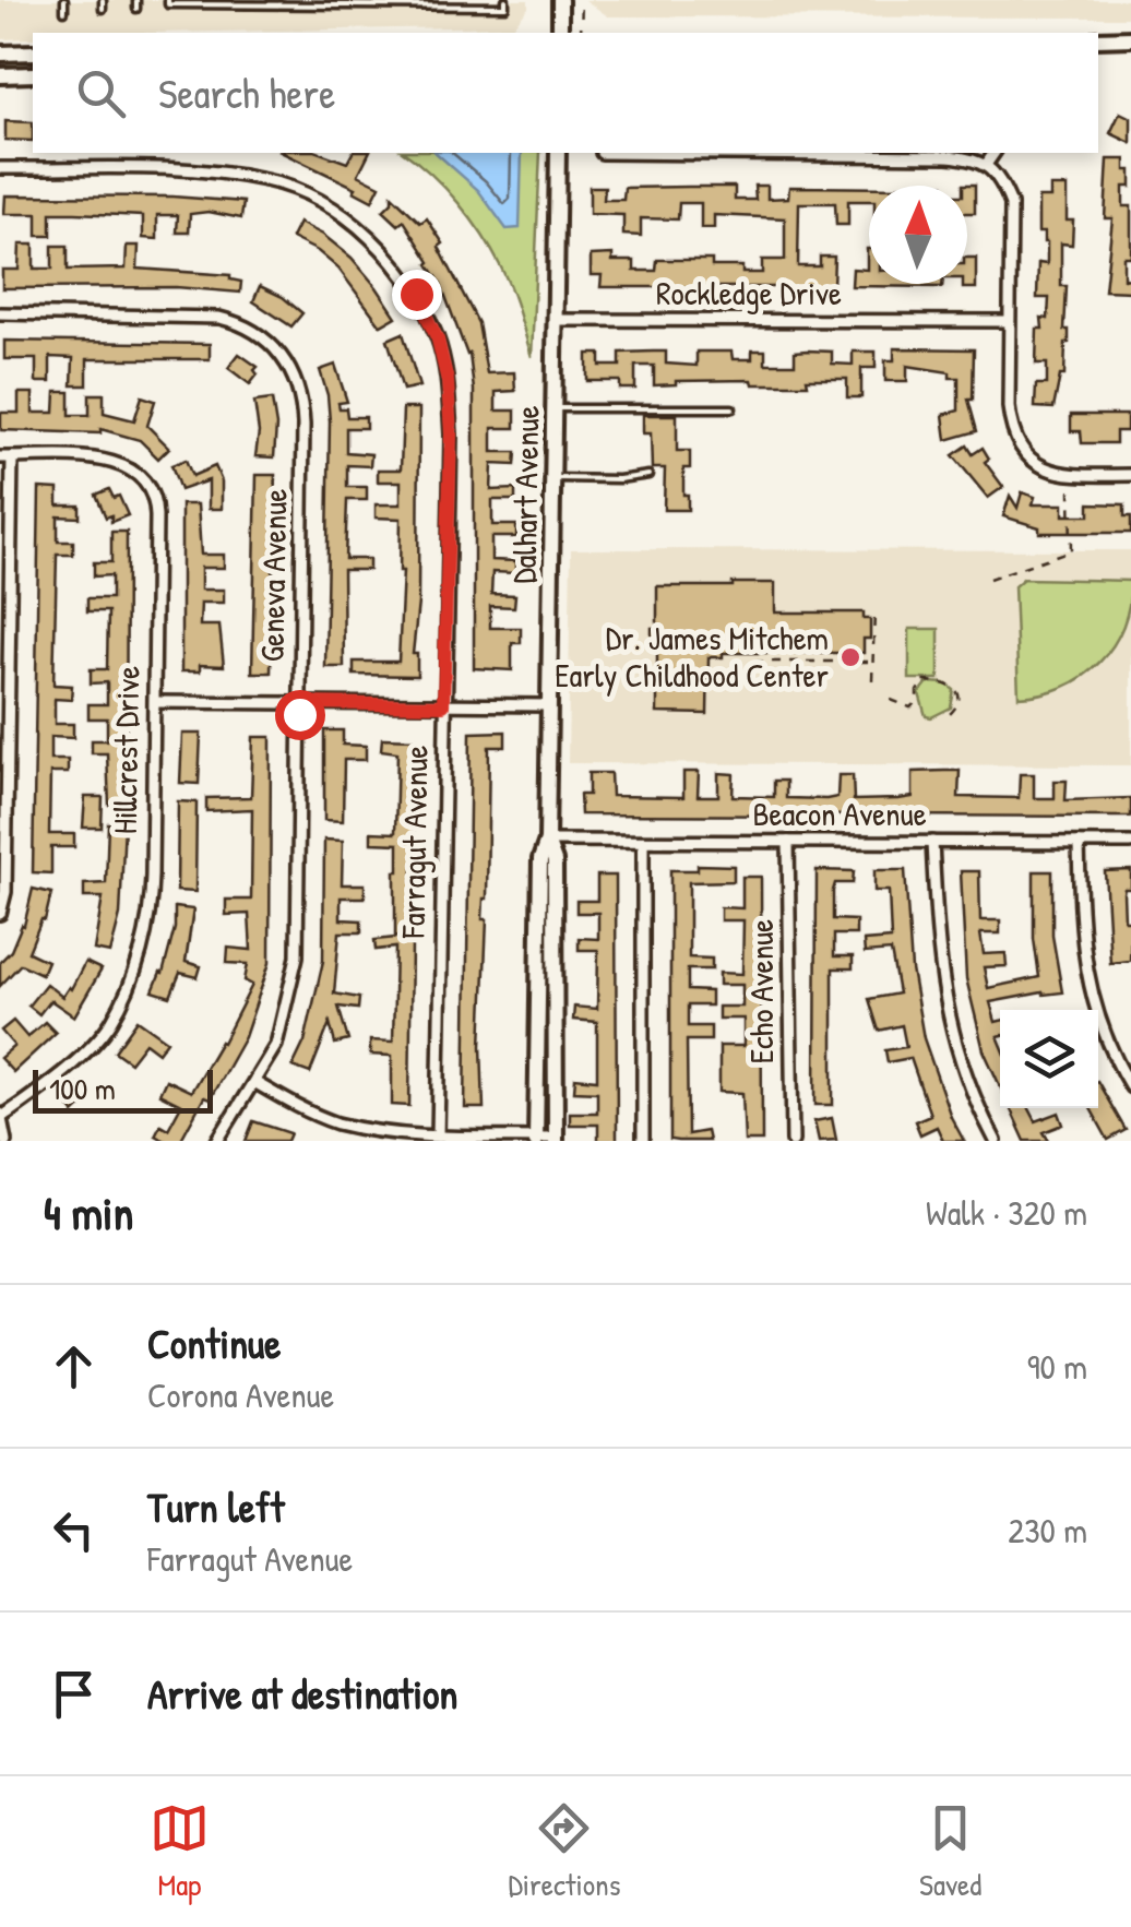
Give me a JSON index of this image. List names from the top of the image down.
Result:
{
  "streets": {
    "main road": ["Dalhart Avenue"],
    "street": [
      "Rockledge Drive",
      "Geneva Avenue",
      "Hillcrest Drive",
      "Beacon Avenue",
      "Farragut Avenue",
      "Echo Avenue"
    ]
  },
  "crossings": [
    ["Rockledge Drive", "Dalhart Avenue"],
    ["Dalhart Avenue", "Beacon Avenue"],
    ["Beacon Avenue", "Echo Avenue"]
  ],
  "places": ["Dr. James Mitchem Early Childhood Center"],
  "scale_bar": "100 m",
  "north": "top",
  "page": {
    "search": "Search here",
    "scale": "100 m",
    "heading": ["4 min", "Walk · 320 m"],
    "list": [
      ["Continue", "Corona Avenue", "90 m"],
      ["Turn left", "Farragut Avenue", "230 m"],
      "Arrive at destination"
    ],
    "nav": ["Map", "Directions", "Saved"]
  }
}
